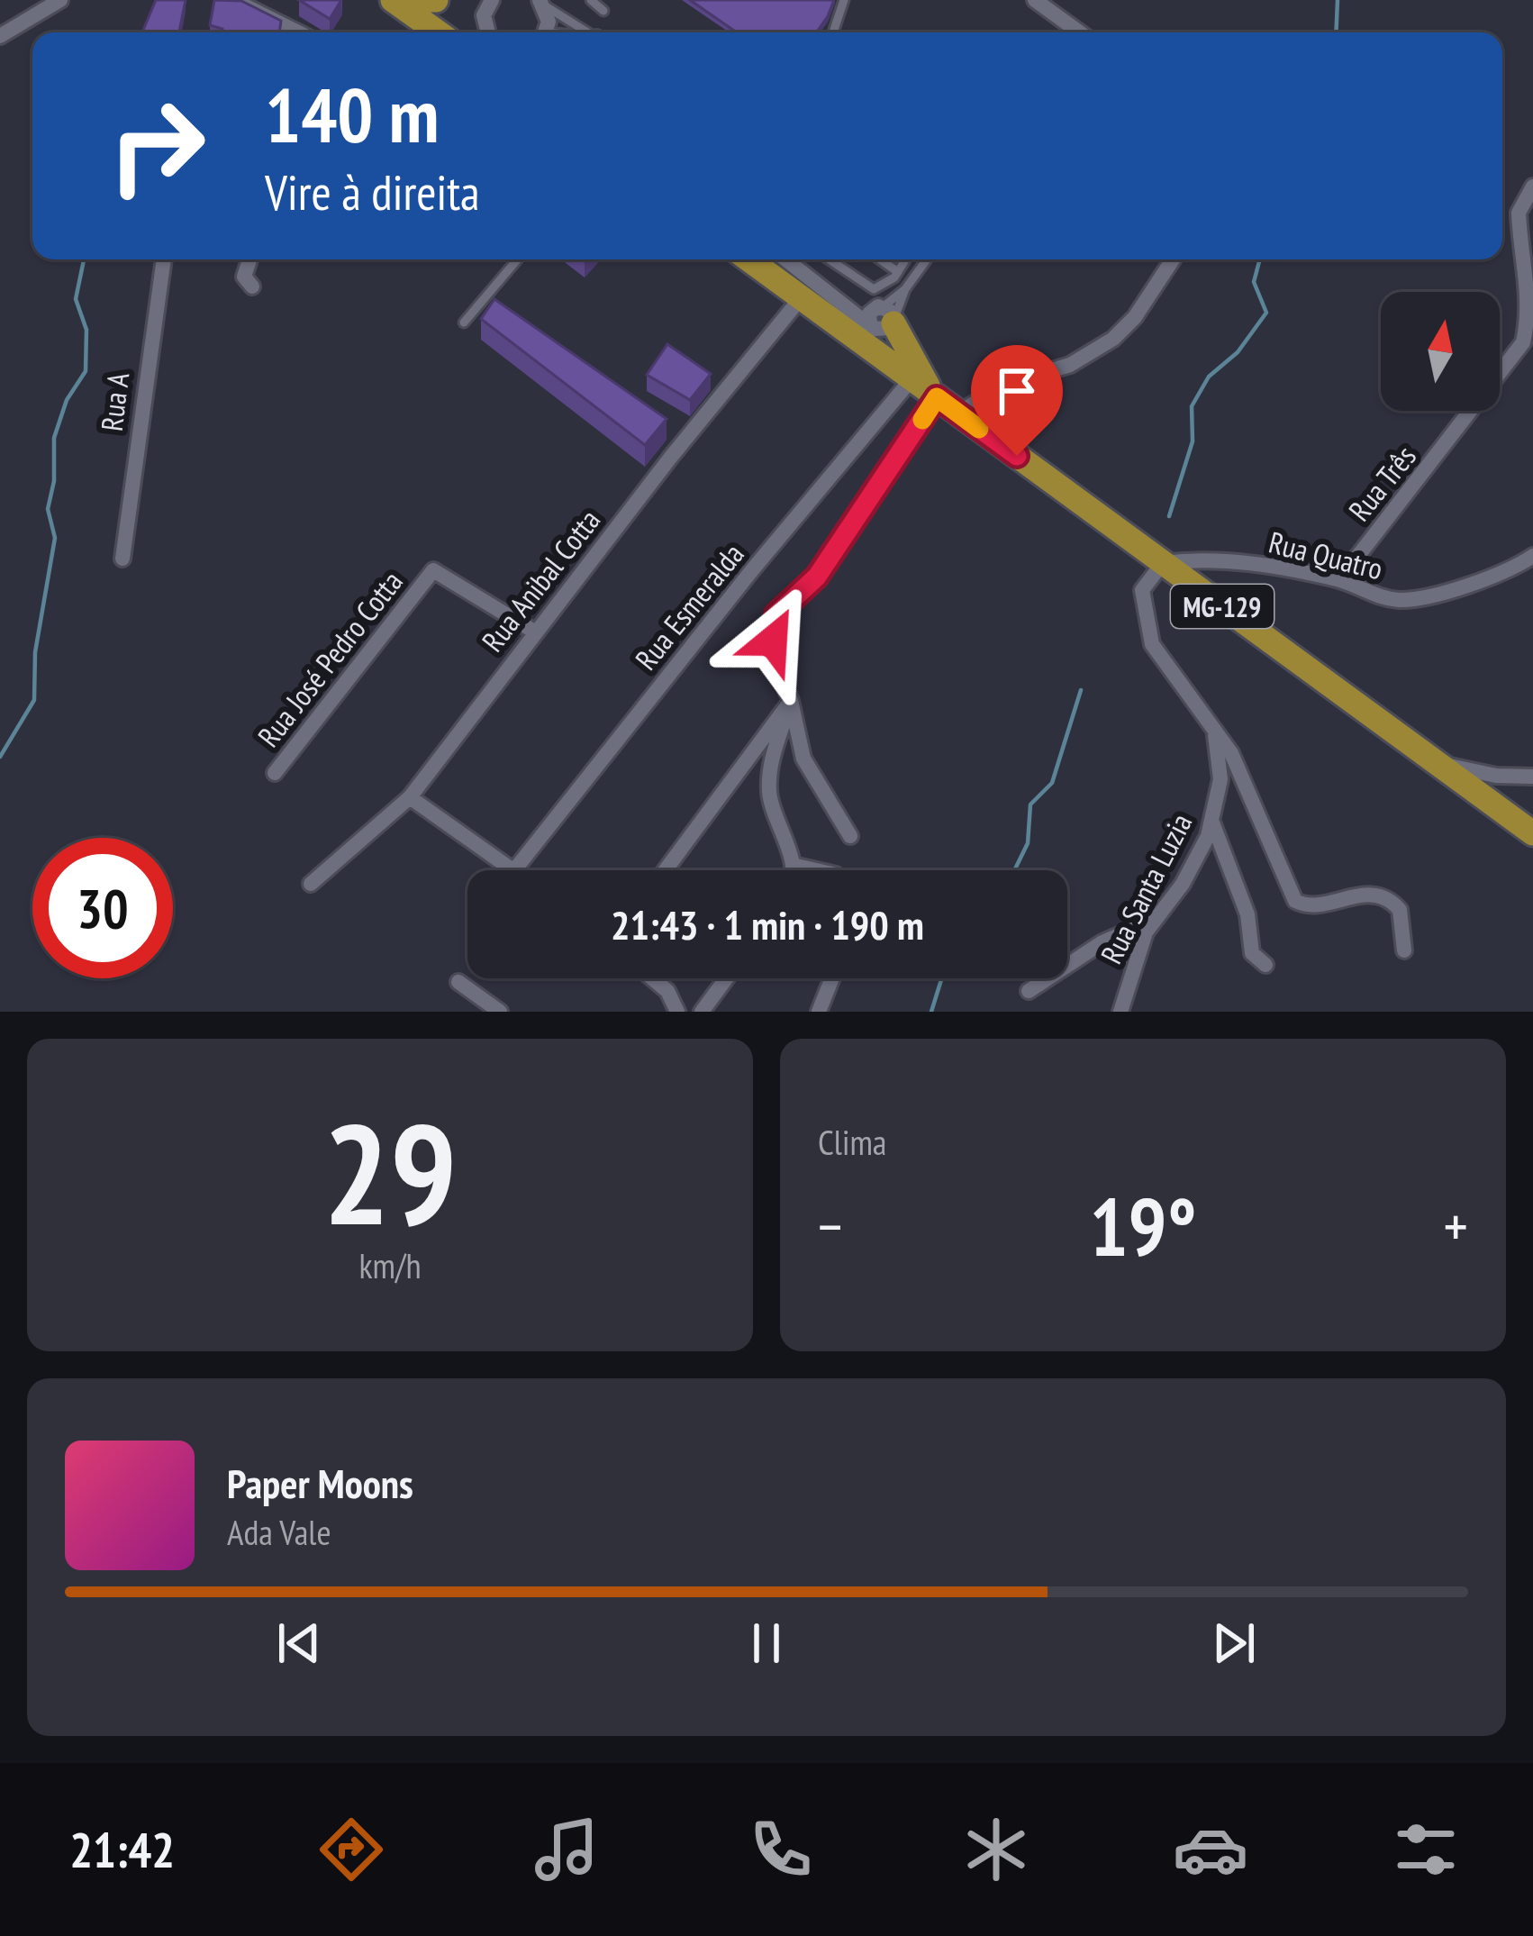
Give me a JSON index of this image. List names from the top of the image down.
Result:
{
  "streets": {
    "main road": ["MG-129"],
    "street": [
      "Rua A",
      "Rua Três",
      "Rua Quatro",
      "Rua Anibal Cotta",
      "Rua Esmeralda",
      "Rua José Pedro Cotta",
      "Rua Santa Luzia"
    ]
  },
  "crossings": [
    ["Rua Três", "Rua Quatro"],
    ["Rua Quatro", "MG-129"],
    ["Rua Anibal Cotta", "MG-129"],
    ["Rua Anibal Cotta", "Rua José Pedro Cotta"],
    ["Rua Esmeralda", "MG-129"]
  ],
  "north": "top",
  "page": {
    "turn": ["140 m", "Vire à direita"],
    "limit": "30",
    "trip": "21:43 · 1 min · 190 m",
    "tile": [
      ["29", "km/h"],
      "Clima"
    ],
    "heat": ["−", "19°", "+"],
    "song": ["Paper Moons", "Ada Vale"],
    "tabs": "21:42"
  }
}
